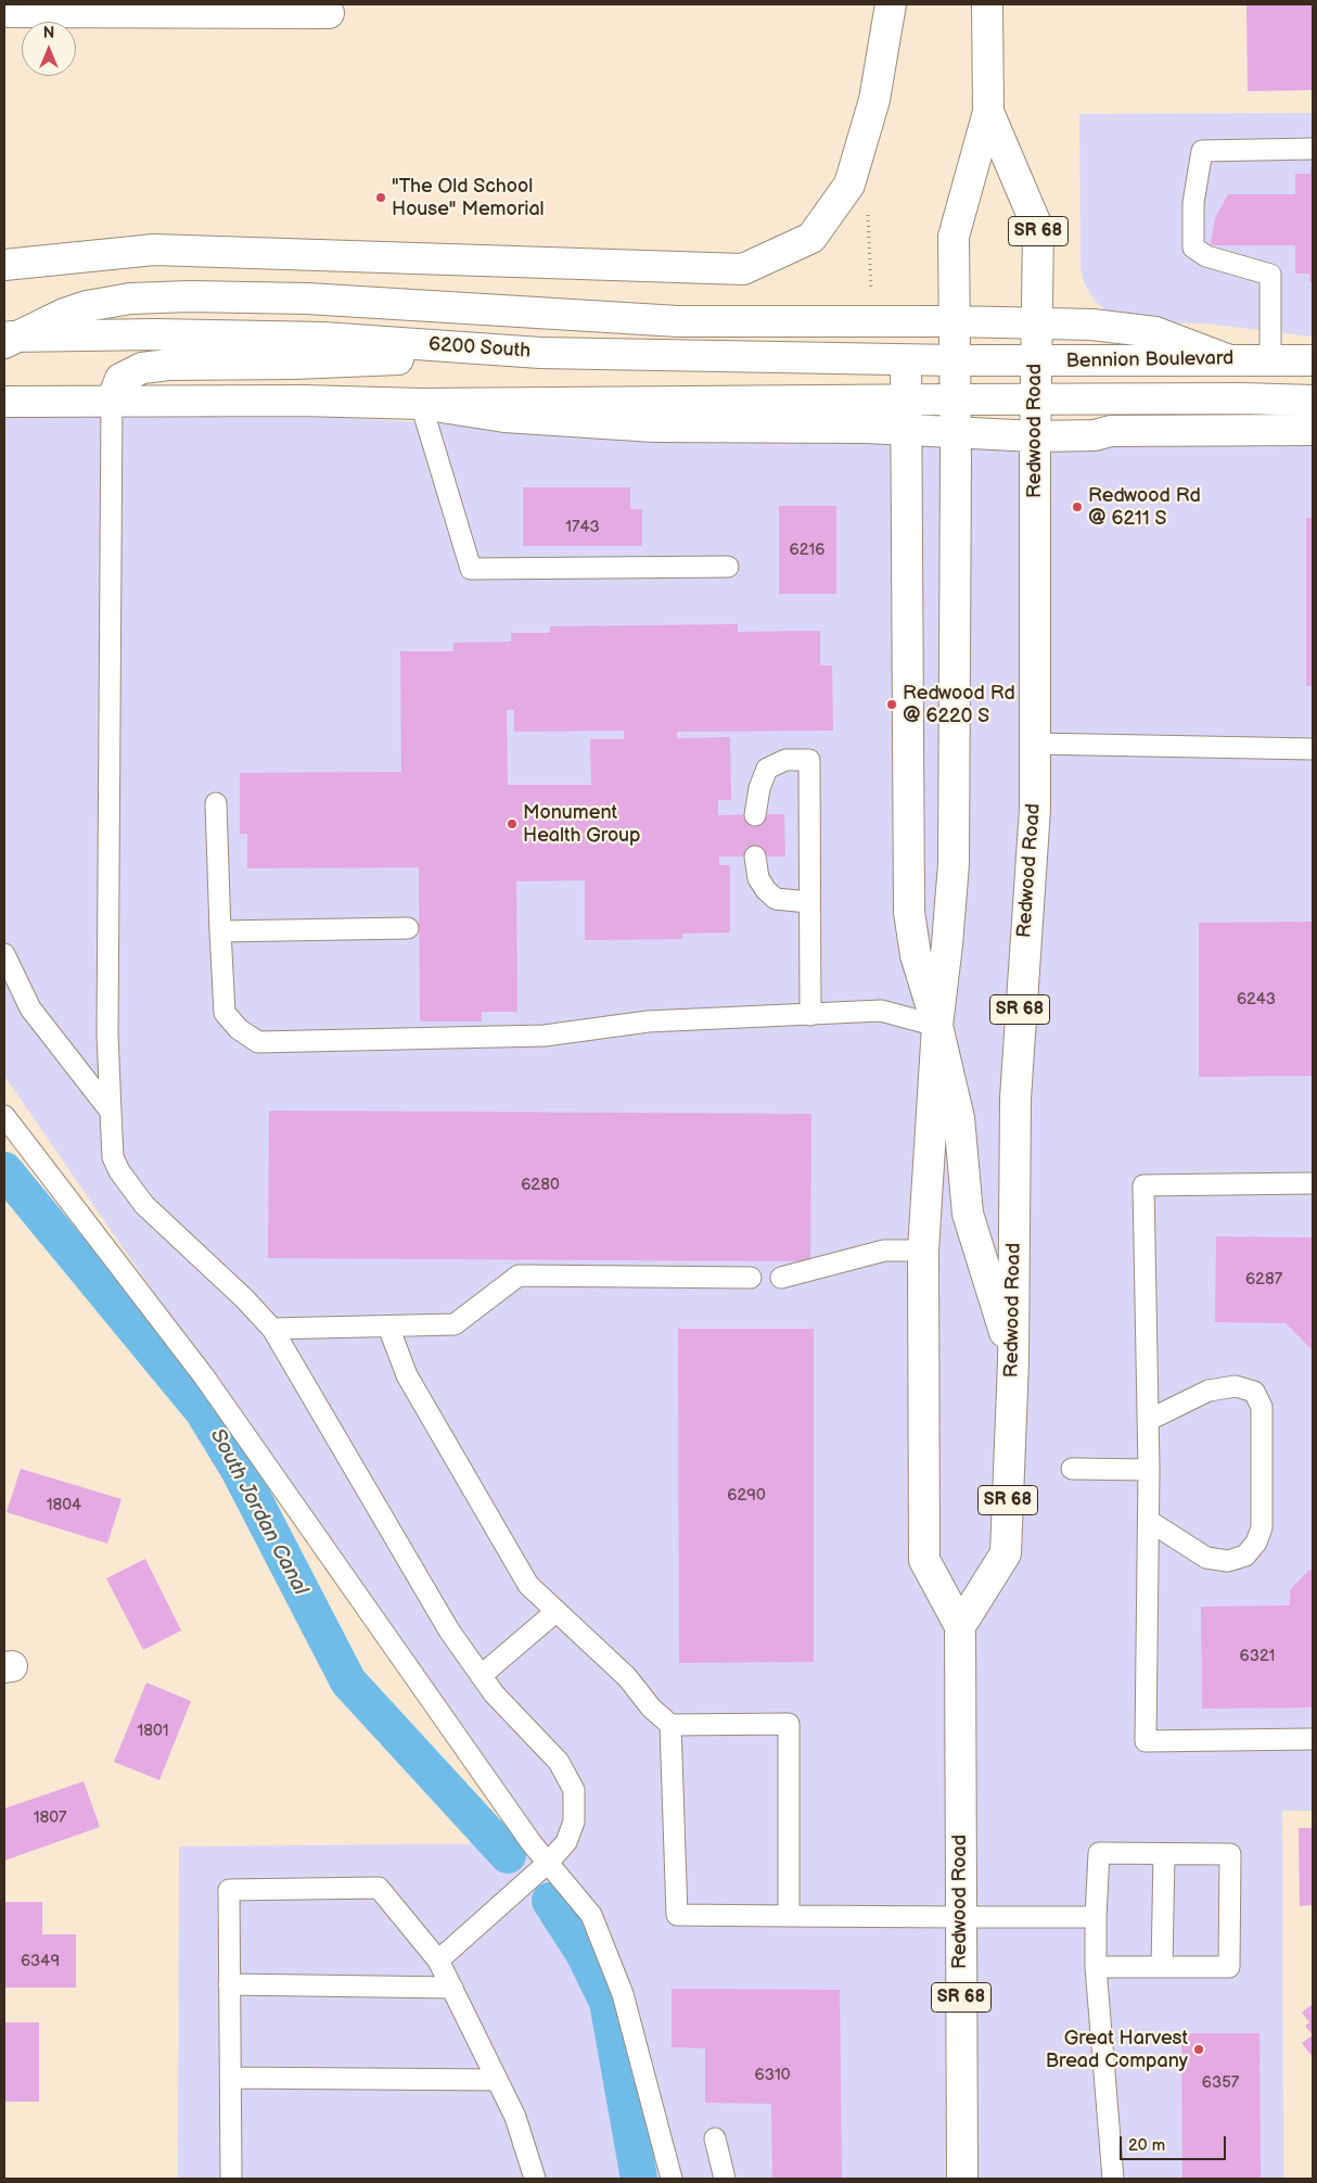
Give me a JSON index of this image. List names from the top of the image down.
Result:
{
  "streets": {
    "main road": [
      "SR 68",
      "6200 South",
      "Bennion Boulevard",
      "Redwood Road"
    ]
  },
  "crossings": [
    ["6200 South", "Bennion Boulevard"],
    ["6200 South", "Redwood Road"],
    ["Bennion Boulevard", "Redwood Road"]
  ],
  "water": ["South Jordan Canal"],
  "places": [
    "\"The Old School House\" Memorial",
    "Redwood Rd @ 6211 S",
    "Redwood Rd @ 6220 S",
    "Monument Health Group",
    "Great Harvest Bread Company"
  ],
  "house_numbers": [
    "1743",
    "6216",
    "6243",
    "6280",
    "6287",
    "6290",
    "1804",
    "6321",
    "1801",
    "1807",
    "6349",
    "6310",
    "6357"
  ],
  "scale_bar": "20 m",
  "north": "top"
}
